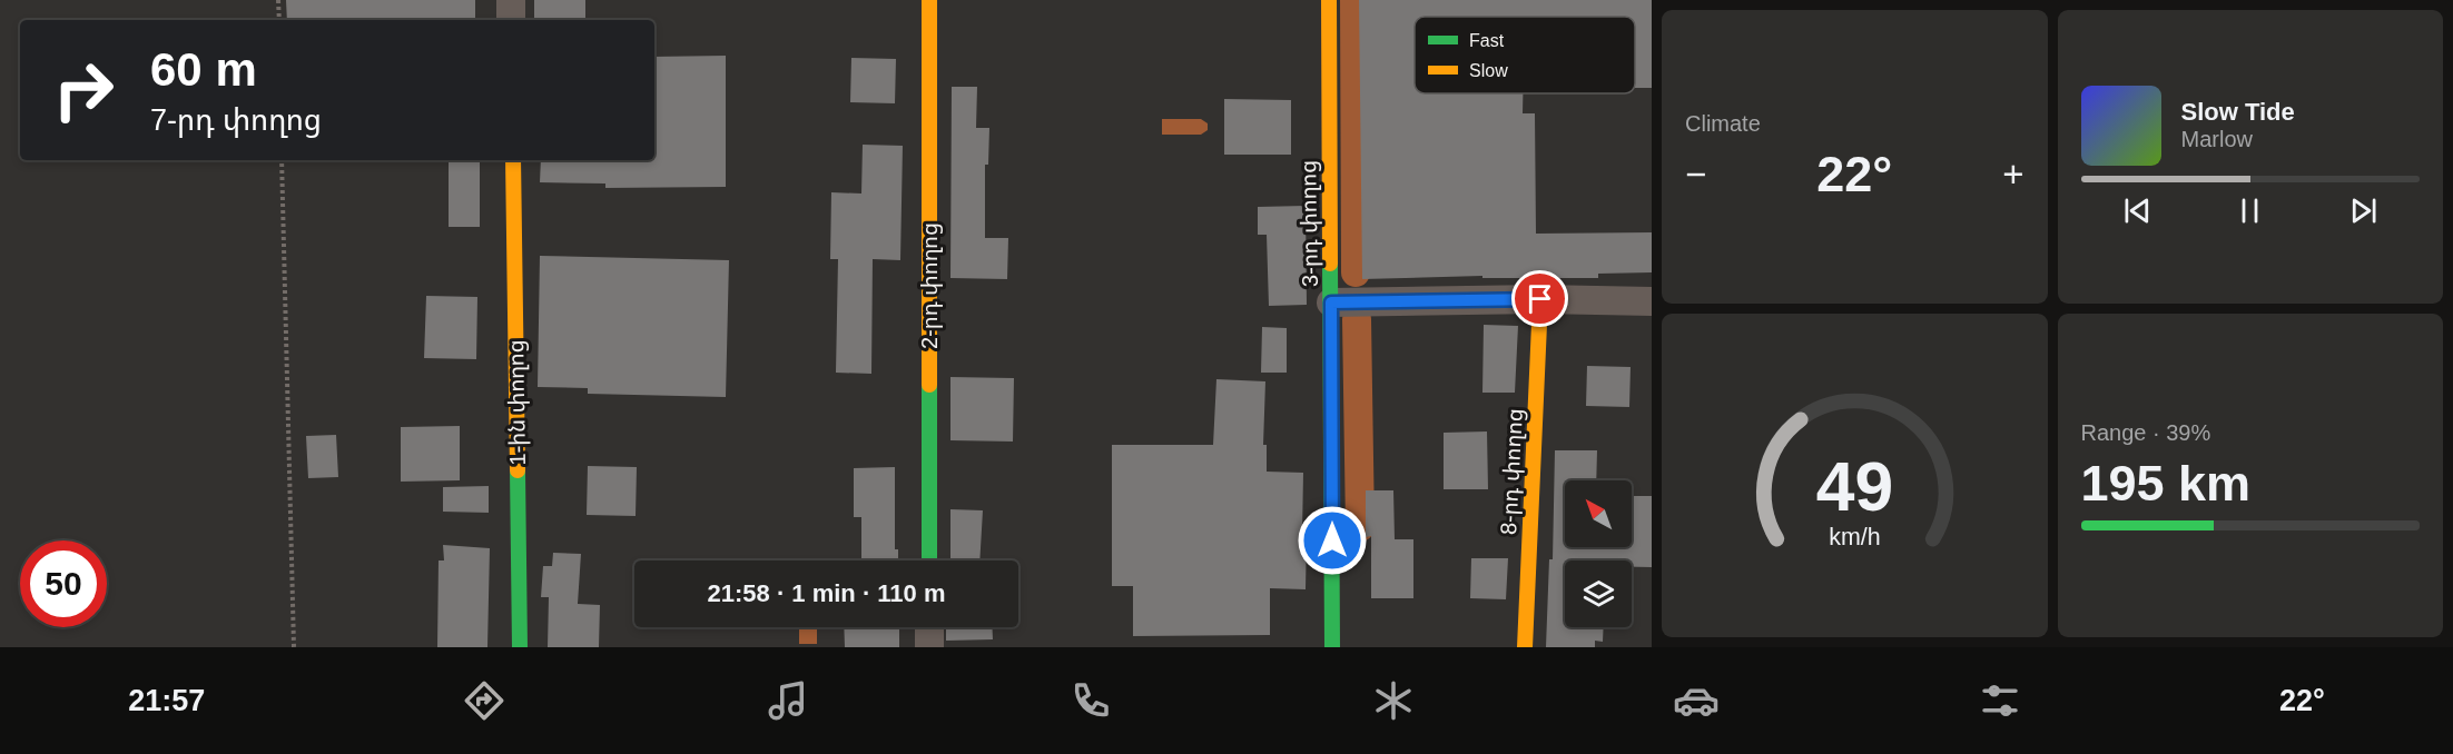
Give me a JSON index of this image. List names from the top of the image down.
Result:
{
  "streets": {
    "street": [
      "3-րդ փողոց",
      "2-րդ փողոց",
      "1-ին փողոց",
      "8-րդ փողոց"
    ]
  },
  "legend": ["Fast", "Slow"],
  "north": "top left",
  "page": {
    "tile": [
      "Climate",
      ["Range · 39%", "195 km"]
    ],
    "turn": ["60 m", "7-րդ փողոց"],
    "song": ["Slow Tide", "Marlow"],
    "heat": ["−", "22°", "+"],
    "limit": "50",
    "trip": "21:58 · 1 min · 110 m",
    "tabs": ["21:57", "22°"],
    "gauge": ["49", "km/h"]
  }
}
